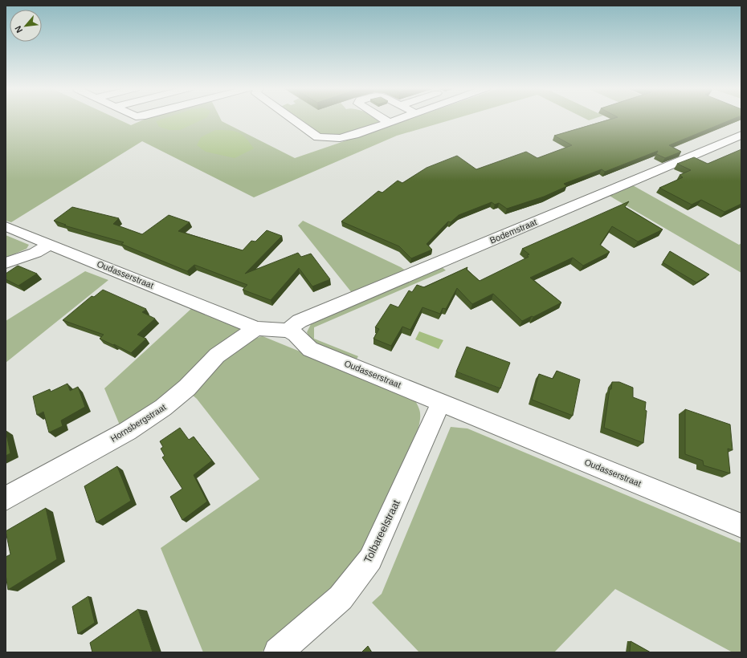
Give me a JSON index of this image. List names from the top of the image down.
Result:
{
  "streets": {
    "street": [
      "Bodemstraat",
      "Oudasserstraat",
      "Hornsbergstraat",
      "Tolbareelstraat"
    ]
  },
  "crossings": [
    ["Bodemstraat", "Oudasserstraat"],
    ["Oudasserstraat", "Hornsbergstraat"],
    ["Oudasserstraat", "Tolbareelstraat"]
  ],
  "north": "bottom left"
}
